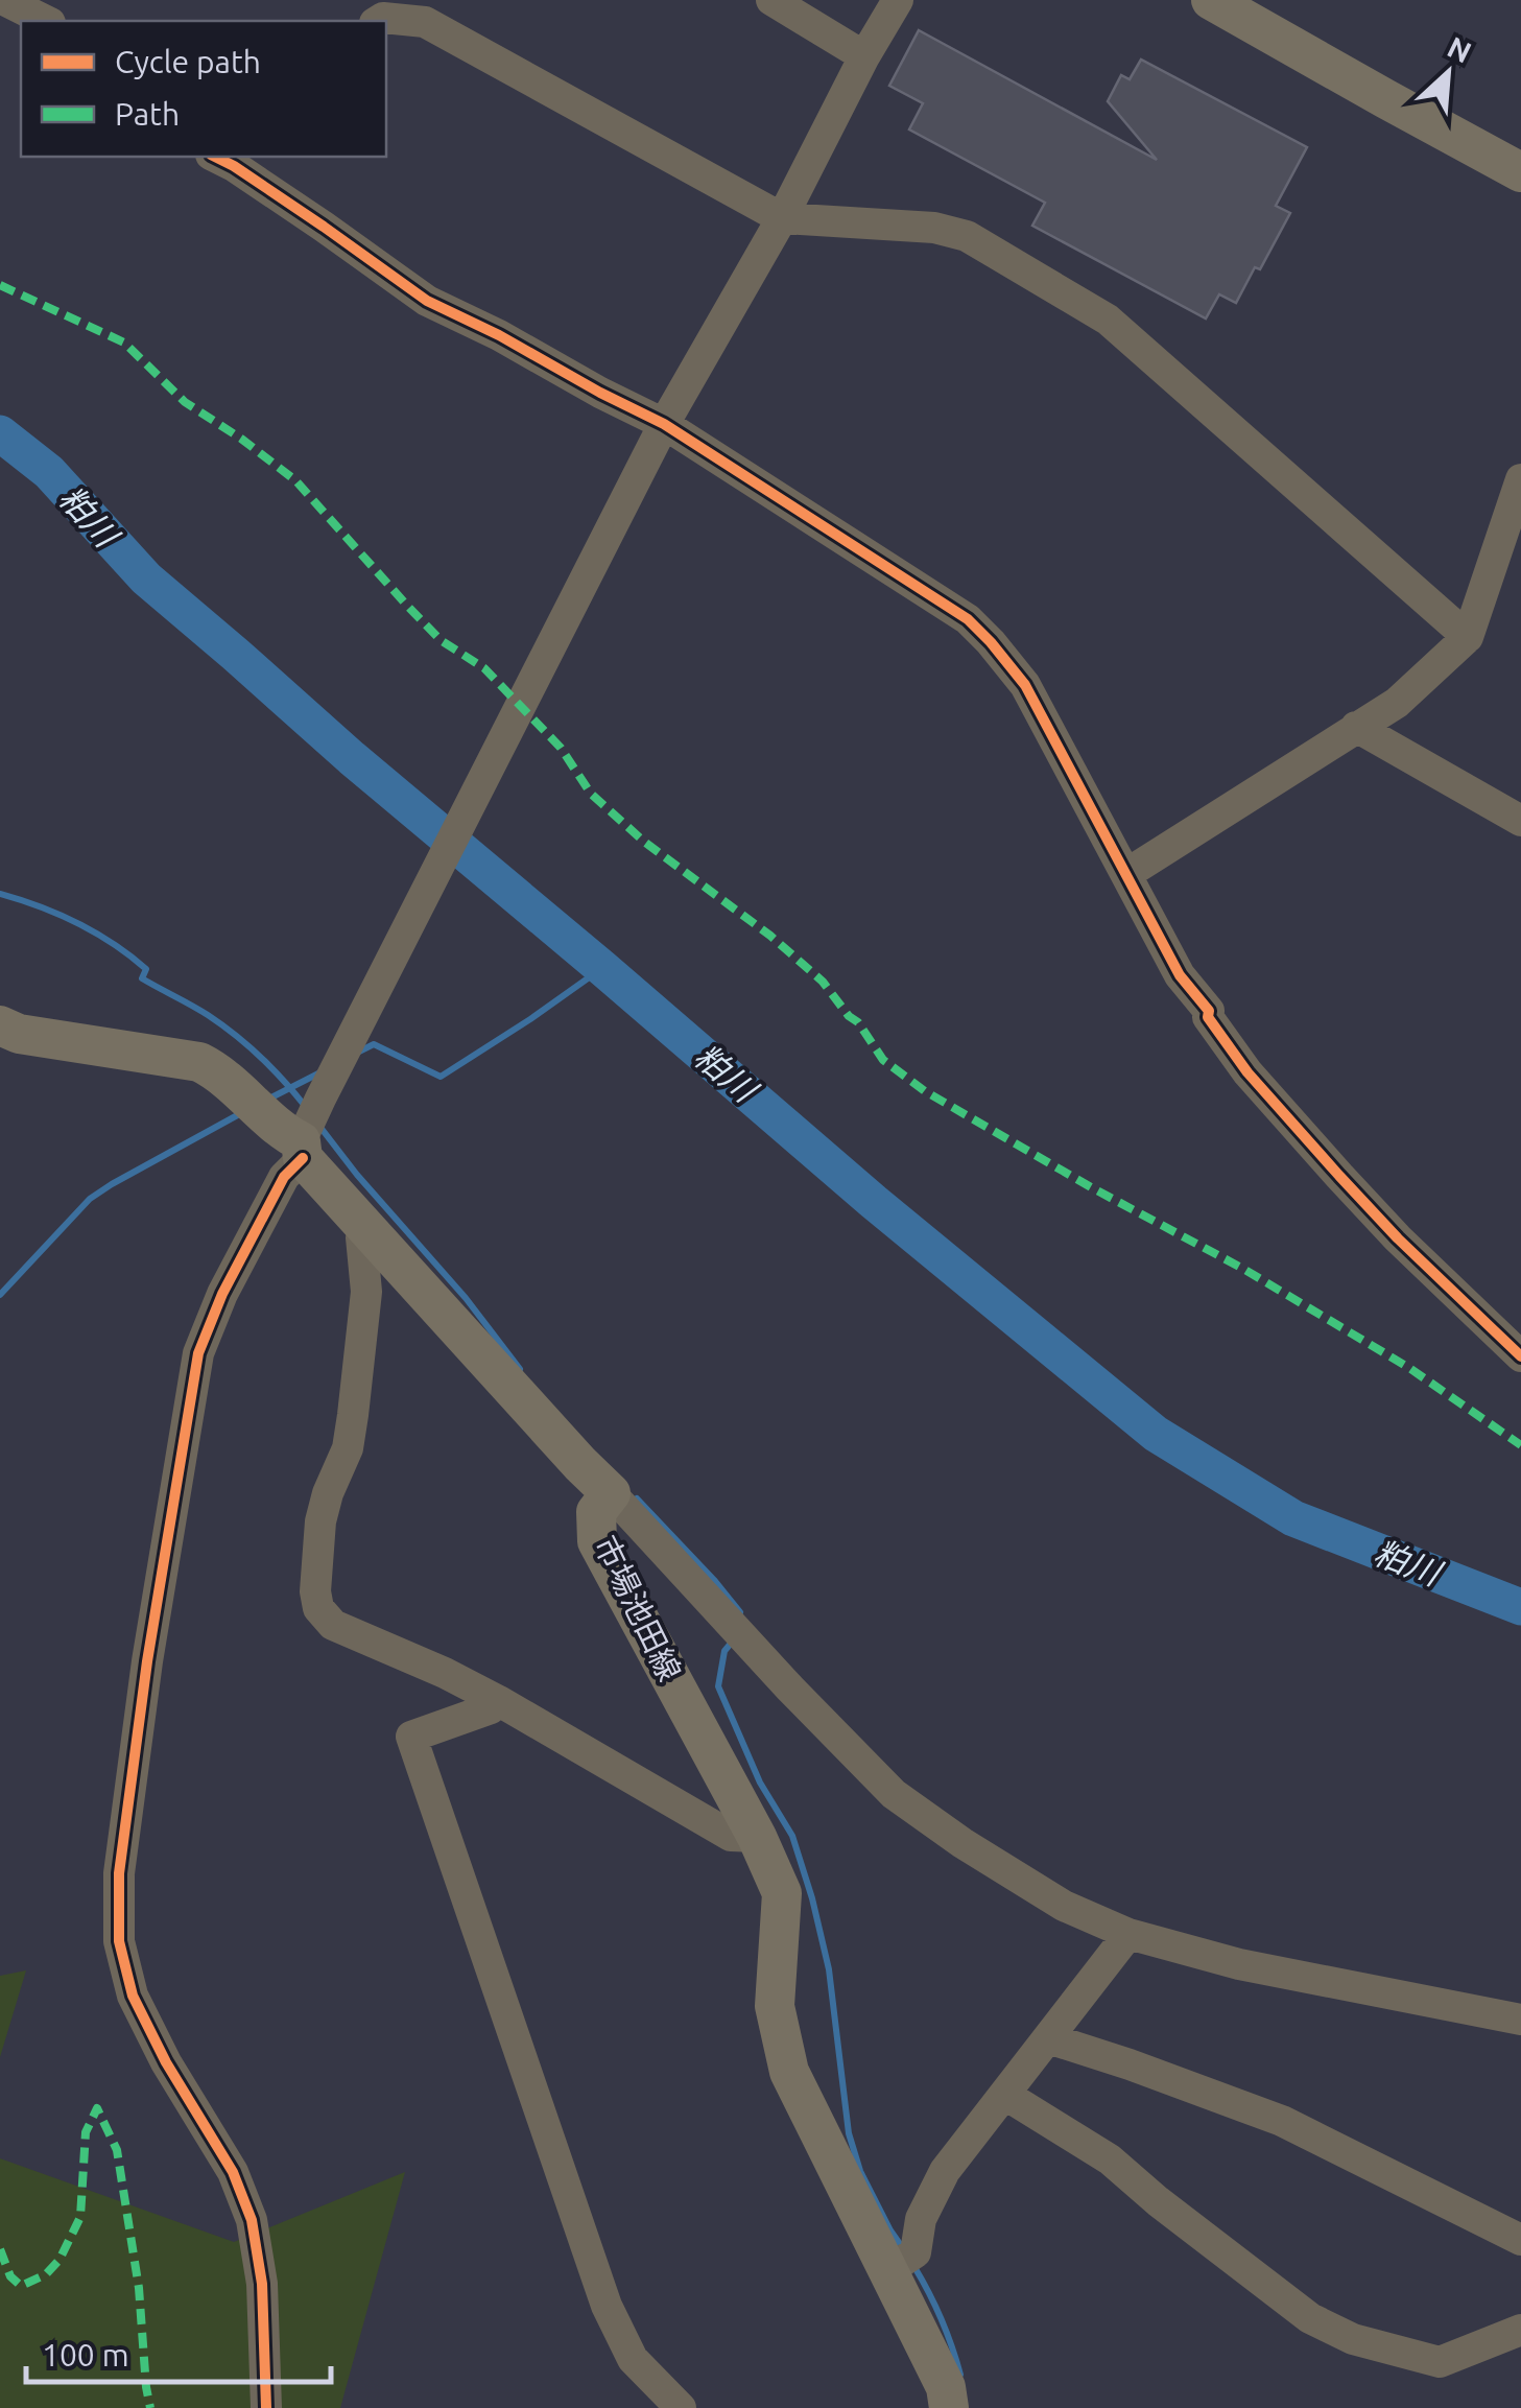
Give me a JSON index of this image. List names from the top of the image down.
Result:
{
  "streets": {
    "main road": ["市場池田線"]
  },
  "water": ["粕川"],
  "legend": ["Cycle path", "Path"],
  "scale_bar": "100 m",
  "north": "top right"
}
